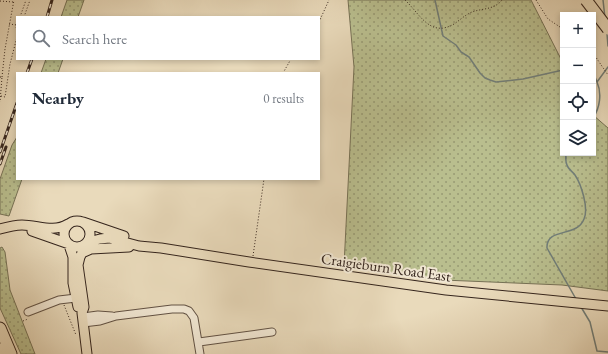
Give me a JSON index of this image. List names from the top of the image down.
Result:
{
  "streets": {
    "main road": ["Craigieburn Road East"]
  },
  "page": {
    "map_buttons": ["+", "−"],
    "search": "Search here",
    "heading": ["Nearby", "0 results"]
  }
}
